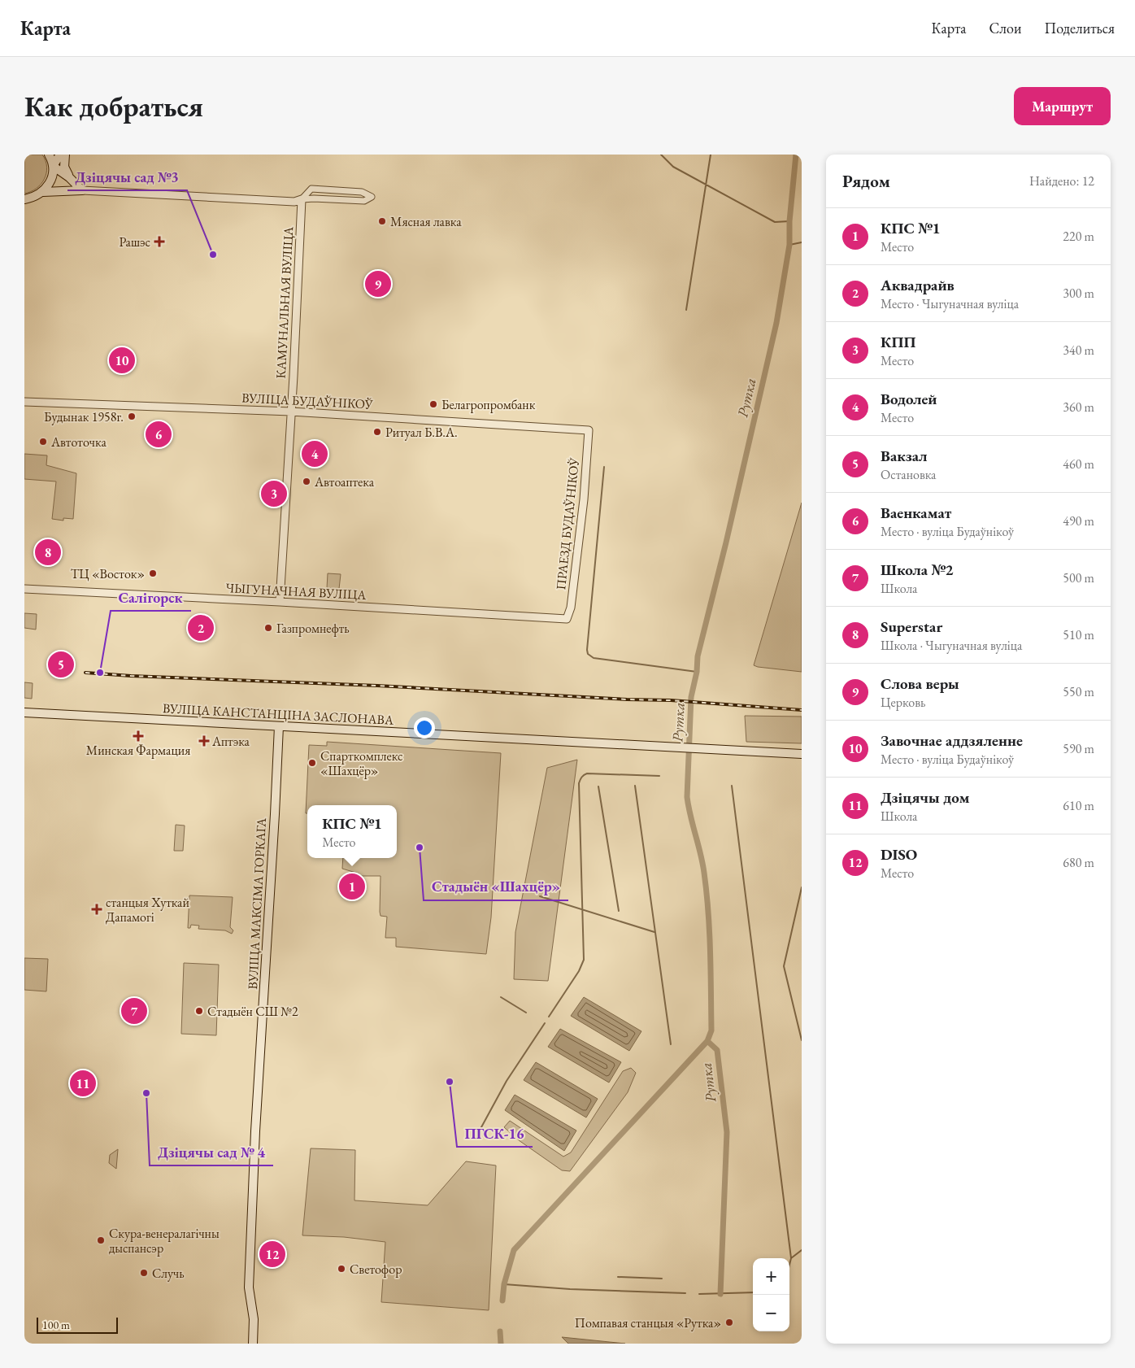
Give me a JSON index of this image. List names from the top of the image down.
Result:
{
  "streets": {
    "main road": ["ВУЛІЦА КАНСТАНЦІНА ЗАСЛОНАВА", "ВУЛІЦА МАКСІМА ГОРКАГА"],
    "street": [
      "КАМУНАЛЬНАЯ ВУЛІЦА",
      "ВУЛІЦА БУДАЎНІКОЎ",
      "ПРАЕЗД БУДАЎНІКОЎ",
      "ЧЫГУНАЧНАЯ ВУЛІЦА"
    ]
  },
  "crossings": [
    ["КАМУНАЛЬНАЯ ВУЛІЦА", "ВУЛІЦА БУДАЎНІКОЎ"],
    ["КАМУНАЛЬНАЯ ВУЛІЦА", "ЧЫГУНАЧНАЯ ВУЛІЦА"],
    ["ВУЛІЦА БУДАЎНІКОЎ", "ПРАЕЗД БУДАЎНІКОЎ"],
    ["ПРАЕЗД БУДАЎНІКОЎ", "ЧЫГУНАЧНАЯ ВУЛІЦА"],
    ["ВУЛІЦА КАНСТАНЦІНА ЗАСЛОНАВА", "ВУЛІЦА МАКСІМА ГОРКАГА"]
  ],
  "water": ["Рутка"],
  "places": {
    "other": [
      "Мясная лавка",
      "Дзіцячы сад №3",
      "Белагропромбанк",
      "Будынак 1958г.",
      "Ритуал Б.В.А.",
      "Автоточка",
      "Автоаптека",
      "ТЦ «Восток»",
      "Газпромнефть",
      "Салігорск",
      "Спарткомплекс «Шахцёр»",
      "Стадыён «Шахцёр»",
      "Стадыён СШ №2",
      "ПГСК-16",
      "Дзіцячы сад № 4",
      "Скура-венералагічны дыспансэр",
      "Светофор",
      "Случь",
      "Помпавая станцыя «Рутка»"
    ],
    "health": [
      "Рашэс",
      "Минская Фармация",
      "Аптэка",
      "станцыя Хуткай Дапамогі"
    ]
  },
  "scale_bar": "100 m",
  "page": {
    "header": "Карта",
    "nav": ["Карта", "Слои", "Поделиться"],
    "buttons": "Маршрут",
    "title": "Как добраться",
    "heading": ["Рядом", "Найдено: 12"],
    "list": [
      {
        "mark": "1",
        "name": "КПС №1",
        "note": "Место",
        "value": "220 m"
      },
      {
        "mark": "2",
        "name": "Аквадрайв",
        "note": "Место · Чыгуначная вуліца",
        "value": "300 m"
      },
      {
        "mark": "3",
        "name": "КПП",
        "note": "Место",
        "value": "340 m"
      },
      {
        "mark": "4",
        "name": "Водолей",
        "note": "Место",
        "value": "360 m"
      },
      {
        "mark": "5",
        "name": "Вакзал",
        "note": "Остановка",
        "value": "460 m"
      },
      {
        "mark": "6",
        "name": "Ваенкамат",
        "note": "Место · вуліца Будаўнікоў",
        "value": "490 m"
      },
      {
        "mark": "7",
        "name": "Школа №2",
        "note": "Школа",
        "value": "500 m"
      },
      {
        "mark": "8",
        "name": "Superstar",
        "note": "Школа · Чыгуначная вуліца",
        "value": "510 m"
      },
      {
        "mark": "9",
        "name": "Слова веры",
        "note": "Церковь",
        "value": "550 m"
      },
      {
        "mark": "10",
        "name": "Завочнае аддзяленне",
        "note": "Место · вуліца Будаўнікоў",
        "value": "590 m"
      },
      {
        "mark": "11",
        "name": "Дзіцячы дом",
        "note": "Школа",
        "value": "610 m"
      },
      {
        "mark": "12",
        "name": "DISO",
        "note": "Место",
        "value": "680 m"
      }
    ],
    "pins": [
      "9",
      "10",
      "6",
      "4",
      "3",
      "8",
      "2",
      "5",
      "1",
      "7",
      "11",
      "12"
    ],
    "popup": ["КПС №1", "Место"],
    "map_buttons": ["+", "−"],
    "scale": "100 m"
  }
}
